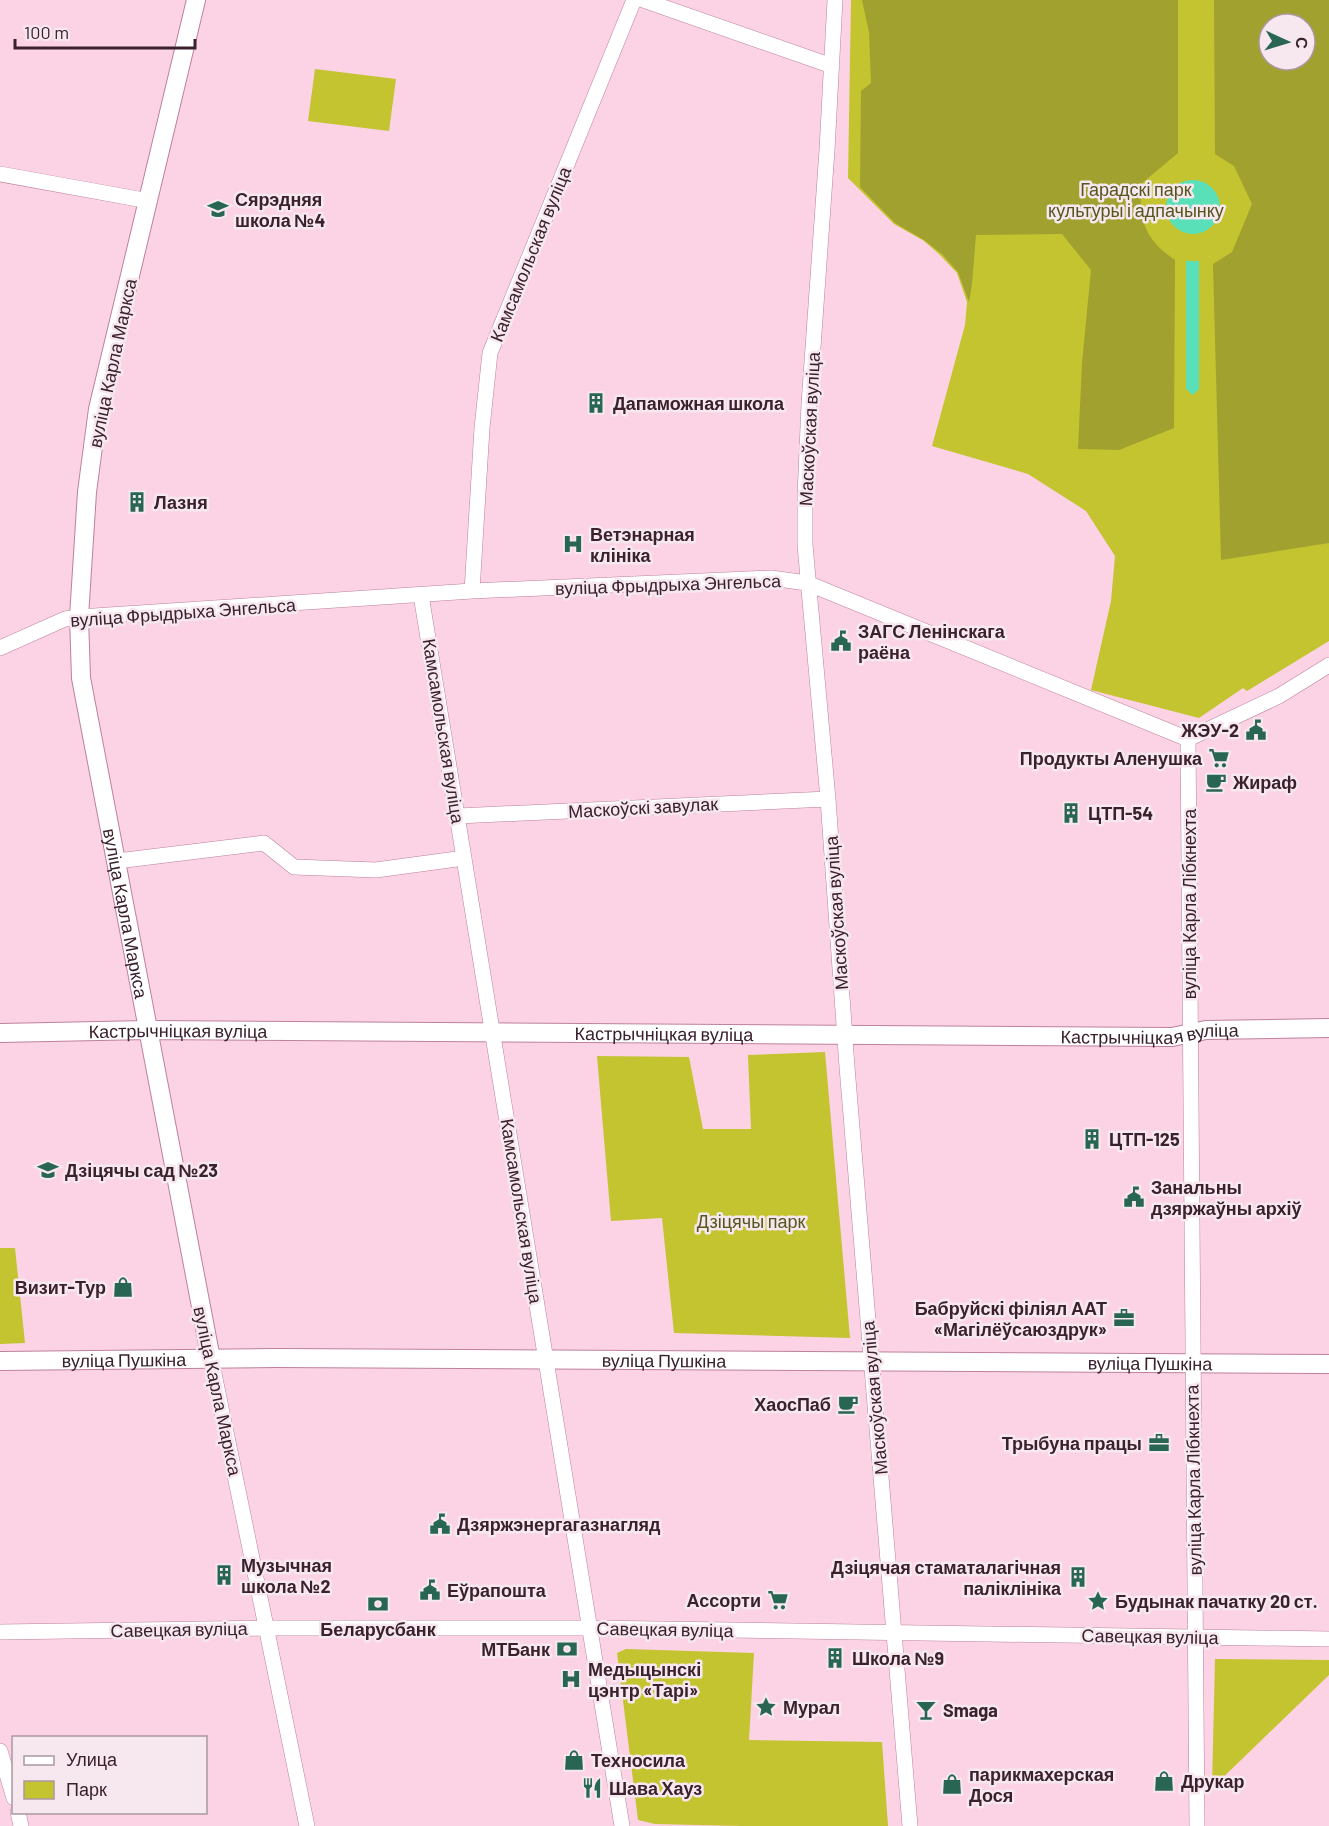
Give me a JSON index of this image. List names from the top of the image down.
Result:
{
  "streets": {
    "main road": ["вуліца Карла Маркса", "Кастрычніцкая вуліца", "вуліца Пушкіна"],
    "street": [
      "Камсамольская вуліца",
      "Маскоўская вуліца",
      "вуліца Фрыдрыха Энгельса",
      "Маскоўскі завулак",
      "вуліца Карла Лібкнехта",
      "Савецкая вуліца"
    ]
  },
  "crossings": [
    ["Камсамольская вуліца", "вуліца Фрыдрыха Энгельса"],
    ["Камсамольская вуліца", "Маскоўскі завулак"],
    ["Камсамольская вуліца", "Кастрычніцкая вуліца"],
    ["Камсамольская вуліца", "вуліца Пушкіна"],
    ["Камсамольская вуліца", "Савецкая вуліца"],
    ["вуліца Карла Маркса", "вуліца Фрыдрыха Энгельса"],
    ["вуліца Карла Маркса", "Кастрычніцкая вуліца"],
    ["вуліца Карла Маркса", "вуліца Пушкіна"],
    ["вуліца Карла Маркса", "Савецкая вуліца"],
    ["Маскоўская вуліца", "вуліца Фрыдрыха Энгельса"],
    ["Маскоўская вуліца", "Маскоўскі завулак"],
    ["Маскоўская вуліца", "Кастрычніцкая вуліца"],
    ["Маскоўская вуліца", "вуліца Пушкіна"],
    ["Маскоўская вуліца", "Савецкая вуліца"],
    ["вуліца Фрыдрыха Энгельса", "вуліца Карла Лібкнехта"],
    ["вуліца Карла Лібкнехта", "Кастрычніцкая вуліца"],
    ["вуліца Карла Лібкнехта", "вуліца Пушкіна"],
    ["вуліца Карла Лібкнехта", "Савецкая вуліца"]
  ],
  "parks": ["Гарадскі парк культуры і адпачынку", "Дзіцячы парк"],
  "places": {
    "school or university": ["Сярэдняя школа №4", "Дзіцячы сад №23"],
    "building": [
      "Дапаможная школа",
      "Лазня",
      "ЦТП-54",
      "ЦТП-125",
      "Музычная школа №2",
      "Дзіцячая стаматалагічная паліклініка",
      "Школа №9"
    ],
    "hospital": ["Ветэнарная клініка", "Медыцынскі цэнтр «Тарі»"],
    "public building": [
      "ЗАГС Ленінскага раёна",
      "ЖЭУ-2",
      "Занальны дзяржаўны архіў",
      "Дзяржэнергагазнагляд",
      "Еўрапошта"
    ],
    "supermarket": ["Продукты Аленушка", "Ассорти"],
    "cafe": ["Жираф", "ХаосПаб"],
    "shop": [
      "Визит-Тур",
      "Техносила",
      "Друкар",
      "парикмахерская Дося"
    ],
    "office": ["Бабруйскі філіял ААТ «Магілёўсаюздрук»", "Трыбуна працы"],
    "place": ["Будынак пачатку 20 ст.", "Мурал"],
    "bank": ["Беларусбанк", "МТБанк"],
    "bar": ["Smaga"],
    "restaurant": ["Шава Хауз"]
  },
  "legend": ["Улица", "Парк"],
  "scale_bar": "100 m",
  "north": "right"
}
